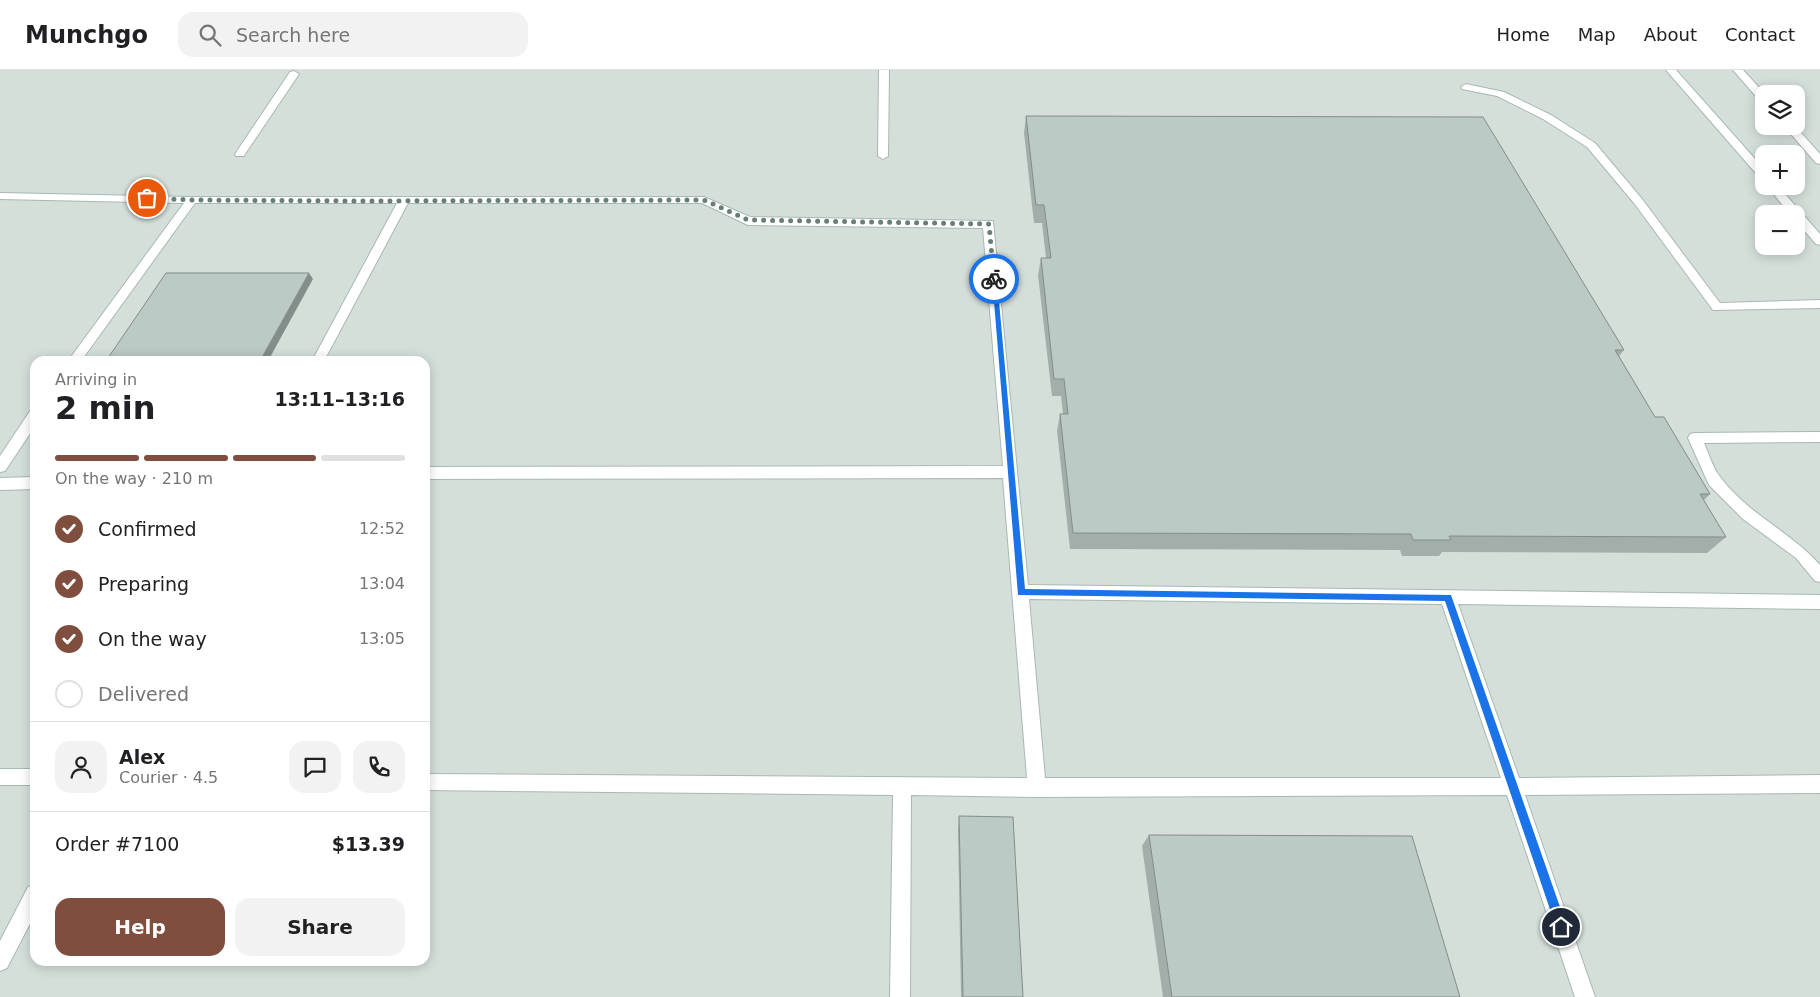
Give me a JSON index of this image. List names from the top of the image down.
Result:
{
  "page": {
    "header": "Munchgo",
    "search": "Search here",
    "nav": [
      "Home",
      "Map",
      "About",
      "Contact"
    ],
    "map_buttons": ["+", "−"],
    "heading": ["2 min", "Arriving in", "13:11–13:16"],
    "panel": [
      "Alex",
      "Courier · 4.5",
      "Order #7100",
      "$13.39"
    ],
    "bar": "On the way · 210 m",
    "list": [
      ["Confirmed", "12:52"],
      ["Preparing", "13:04"],
      ["On the way", "13:05"],
      "Delivered"
    ],
    "buttons": ["Help", "Share"]
  }
}
